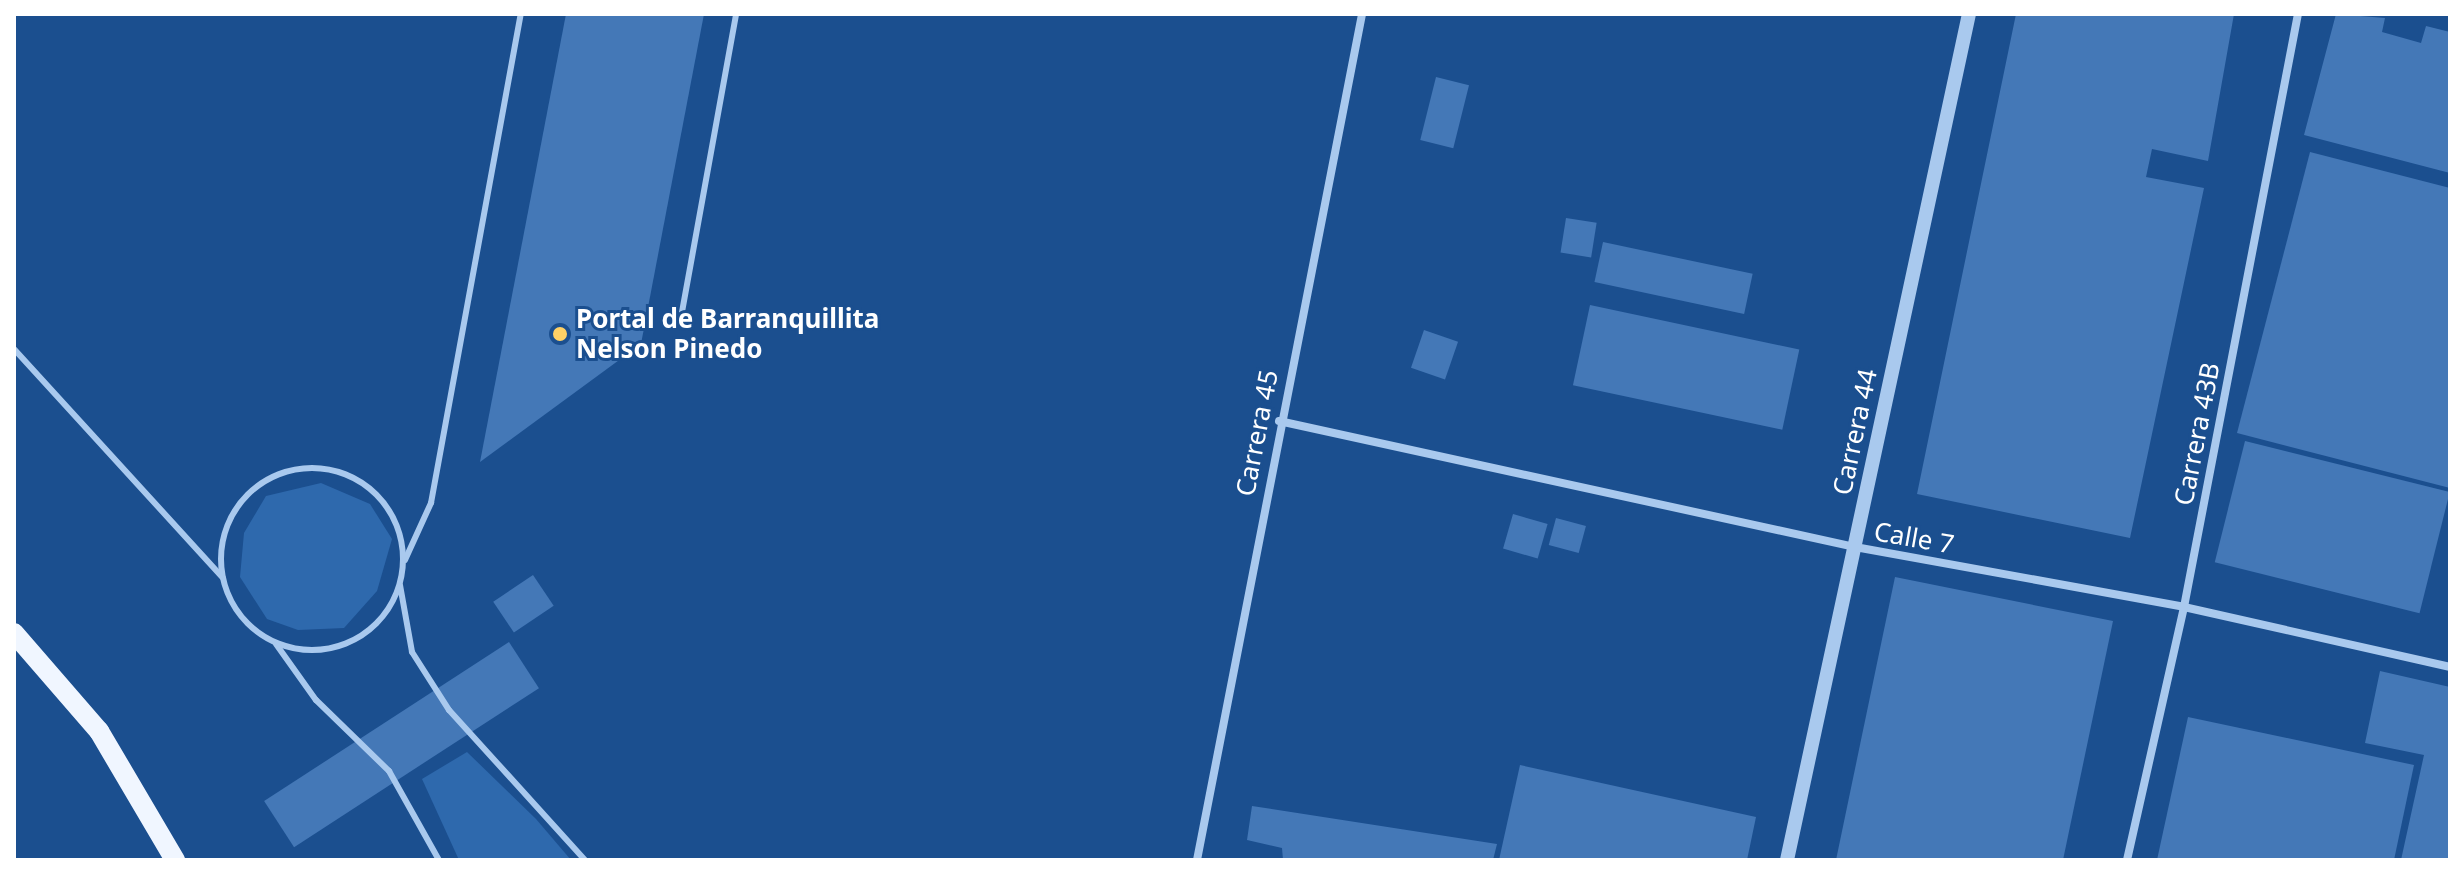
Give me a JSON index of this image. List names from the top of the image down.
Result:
{
  "streets": {
    "street": [
      "Carrera 44",
      "Carrera 45",
      "Carrera 43B",
      "Calle 7"
    ]
  },
  "crossings": [
    ["Carrera 44", "Calle 7"],
    ["Carrera 45", "Calle 7"],
    ["Carrera 43B", "Calle 7"]
  ],
  "places": ["Portal de Barranquillita Nelson Pinedo"]
}
